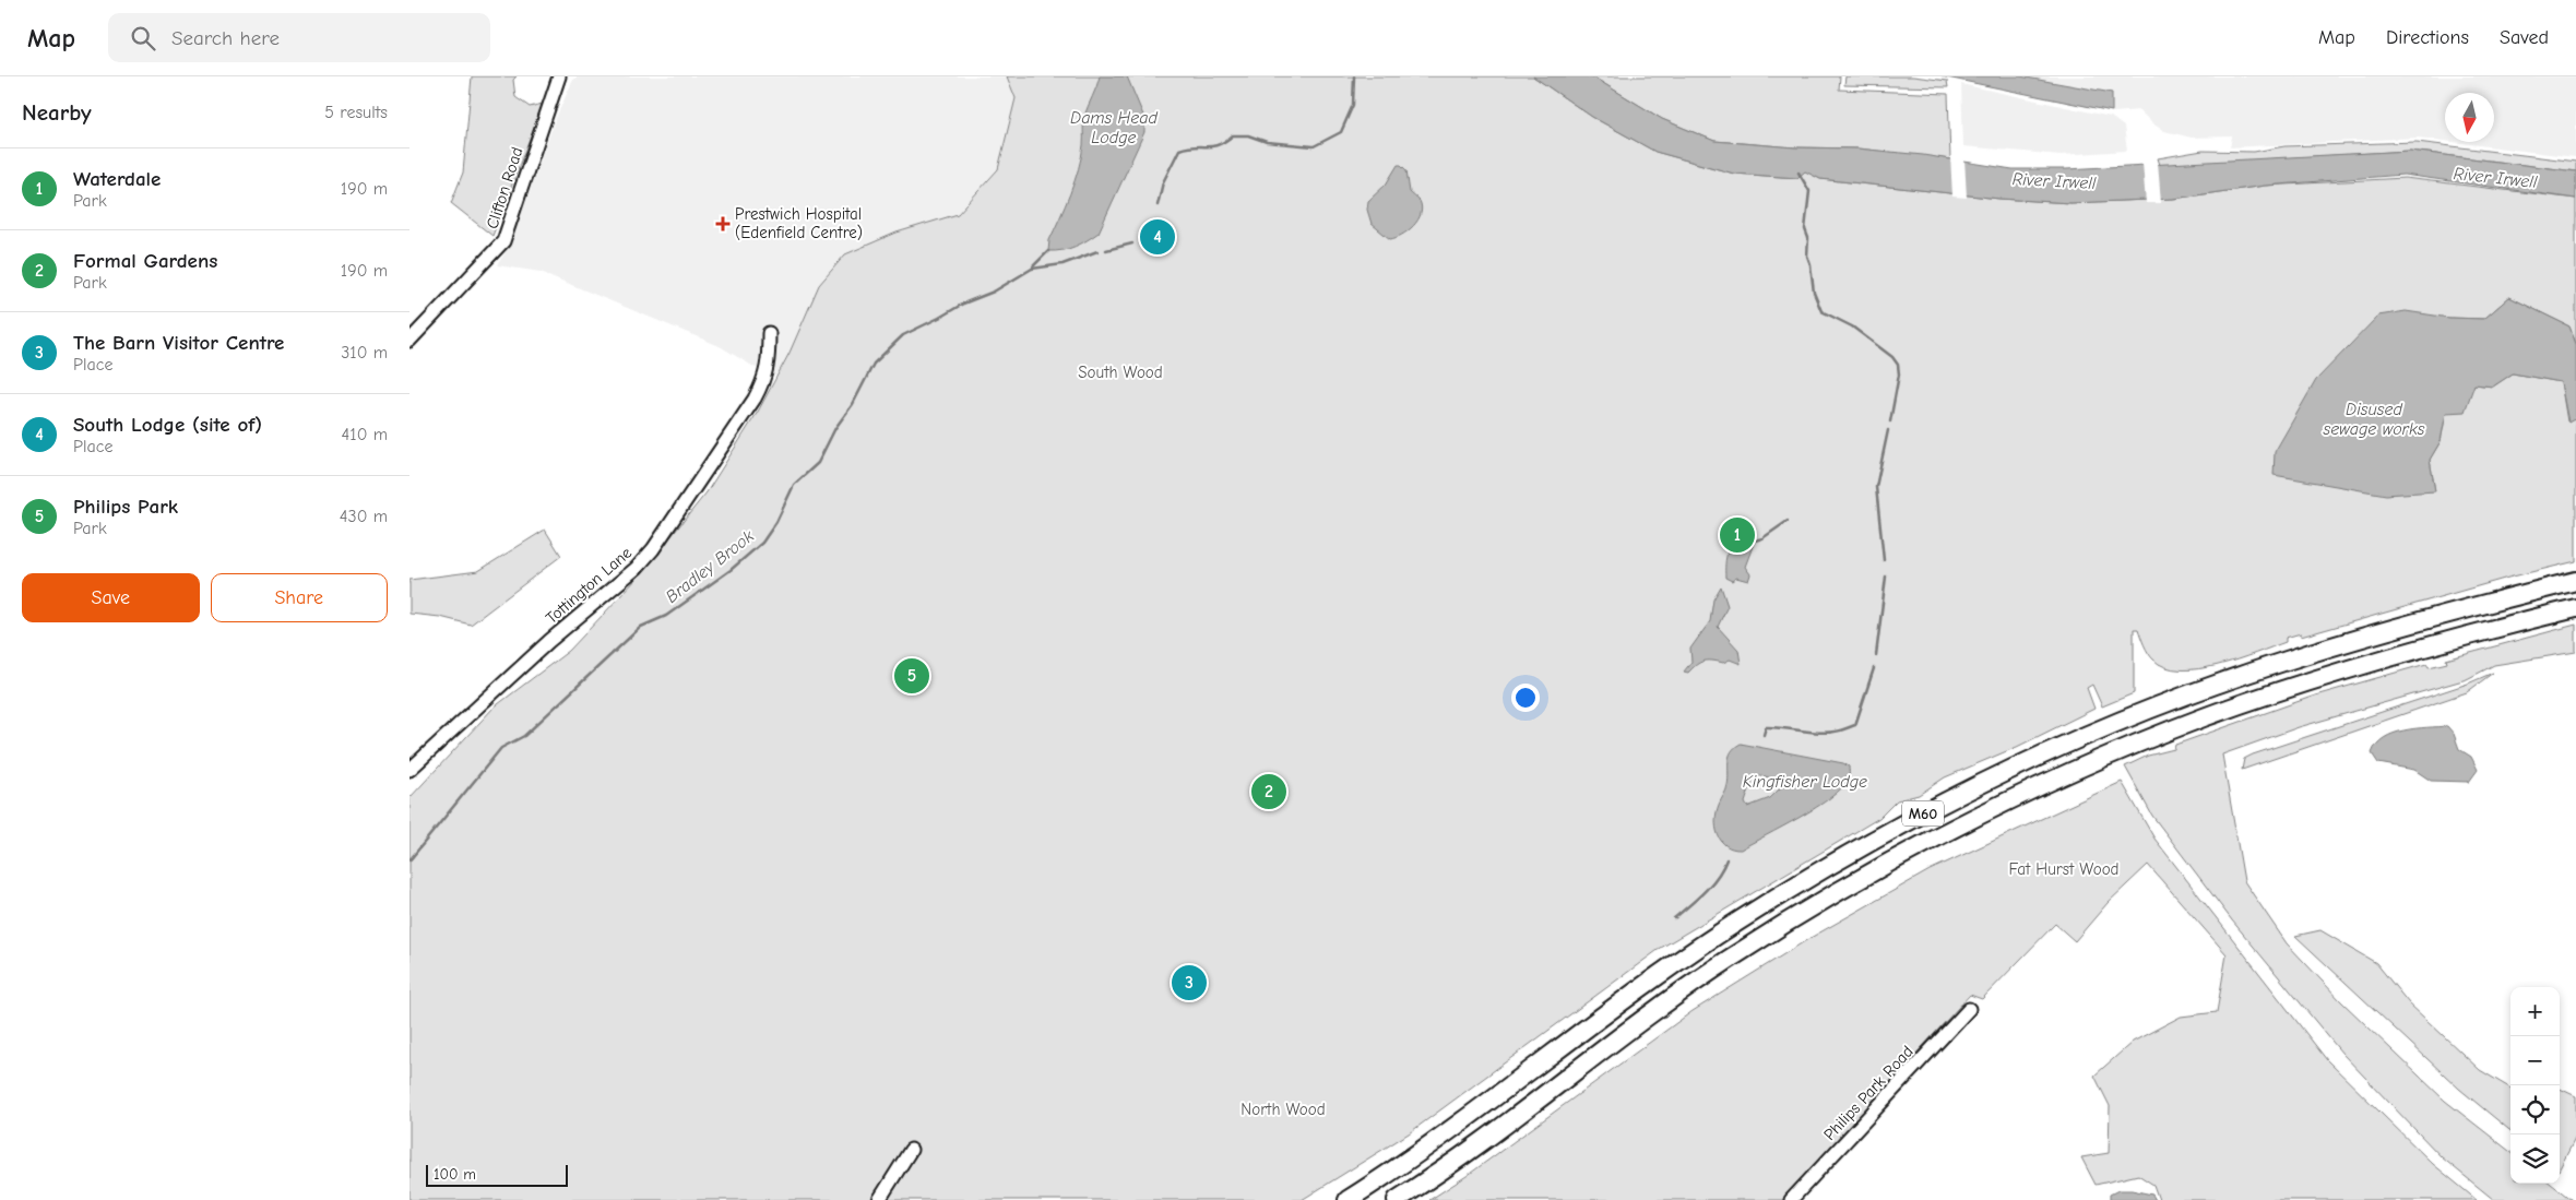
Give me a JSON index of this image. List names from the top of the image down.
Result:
{
  "streets": {
    "highway": ["M60"],
    "street": ["Clifton Road", "Tottington Lane", "Philips Park Road"]
  },
  "water": [
    "Dams Head Lodge",
    "River Irwell",
    "Disused sewage works",
    "Bradley Brook",
    "Kingfisher Lodge"
  ],
  "parks": ["South Wood", "Fat Hurst Wood", "North Wood"],
  "places": {
    "health": ["Prestwich Hospital (Edenfield Centre)"]
  },
  "scale_bar": "100 m",
  "north": "bottom",
  "page": {
    "header": "Map",
    "search": "Search here",
    "nav": ["Map", "Directions", "Saved"],
    "heading": ["Nearby", "5 results"],
    "list": [
      {
        "mark": "1",
        "name": "Waterdale",
        "note": "Park",
        "value": "190 m"
      },
      {
        "mark": "2",
        "name": "Formal Gardens",
        "note": "Park",
        "value": "190 m"
      },
      {
        "mark": "3",
        "name": "The Barn Visitor Centre",
        "note": "Place",
        "value": "310 m"
      },
      {
        "mark": "4",
        "name": "South Lodge (site of)",
        "note": "Place",
        "value": "410 m"
      },
      {
        "mark": "5",
        "name": "Philips Park",
        "note": "Park",
        "value": "430 m"
      }
    ],
    "pins": [
      "4",
      "1",
      "5",
      "2",
      "3"
    ],
    "buttons": ["Save", "Share"],
    "map_buttons": ["+", "−"],
    "scale": "100 m"
  }
}
